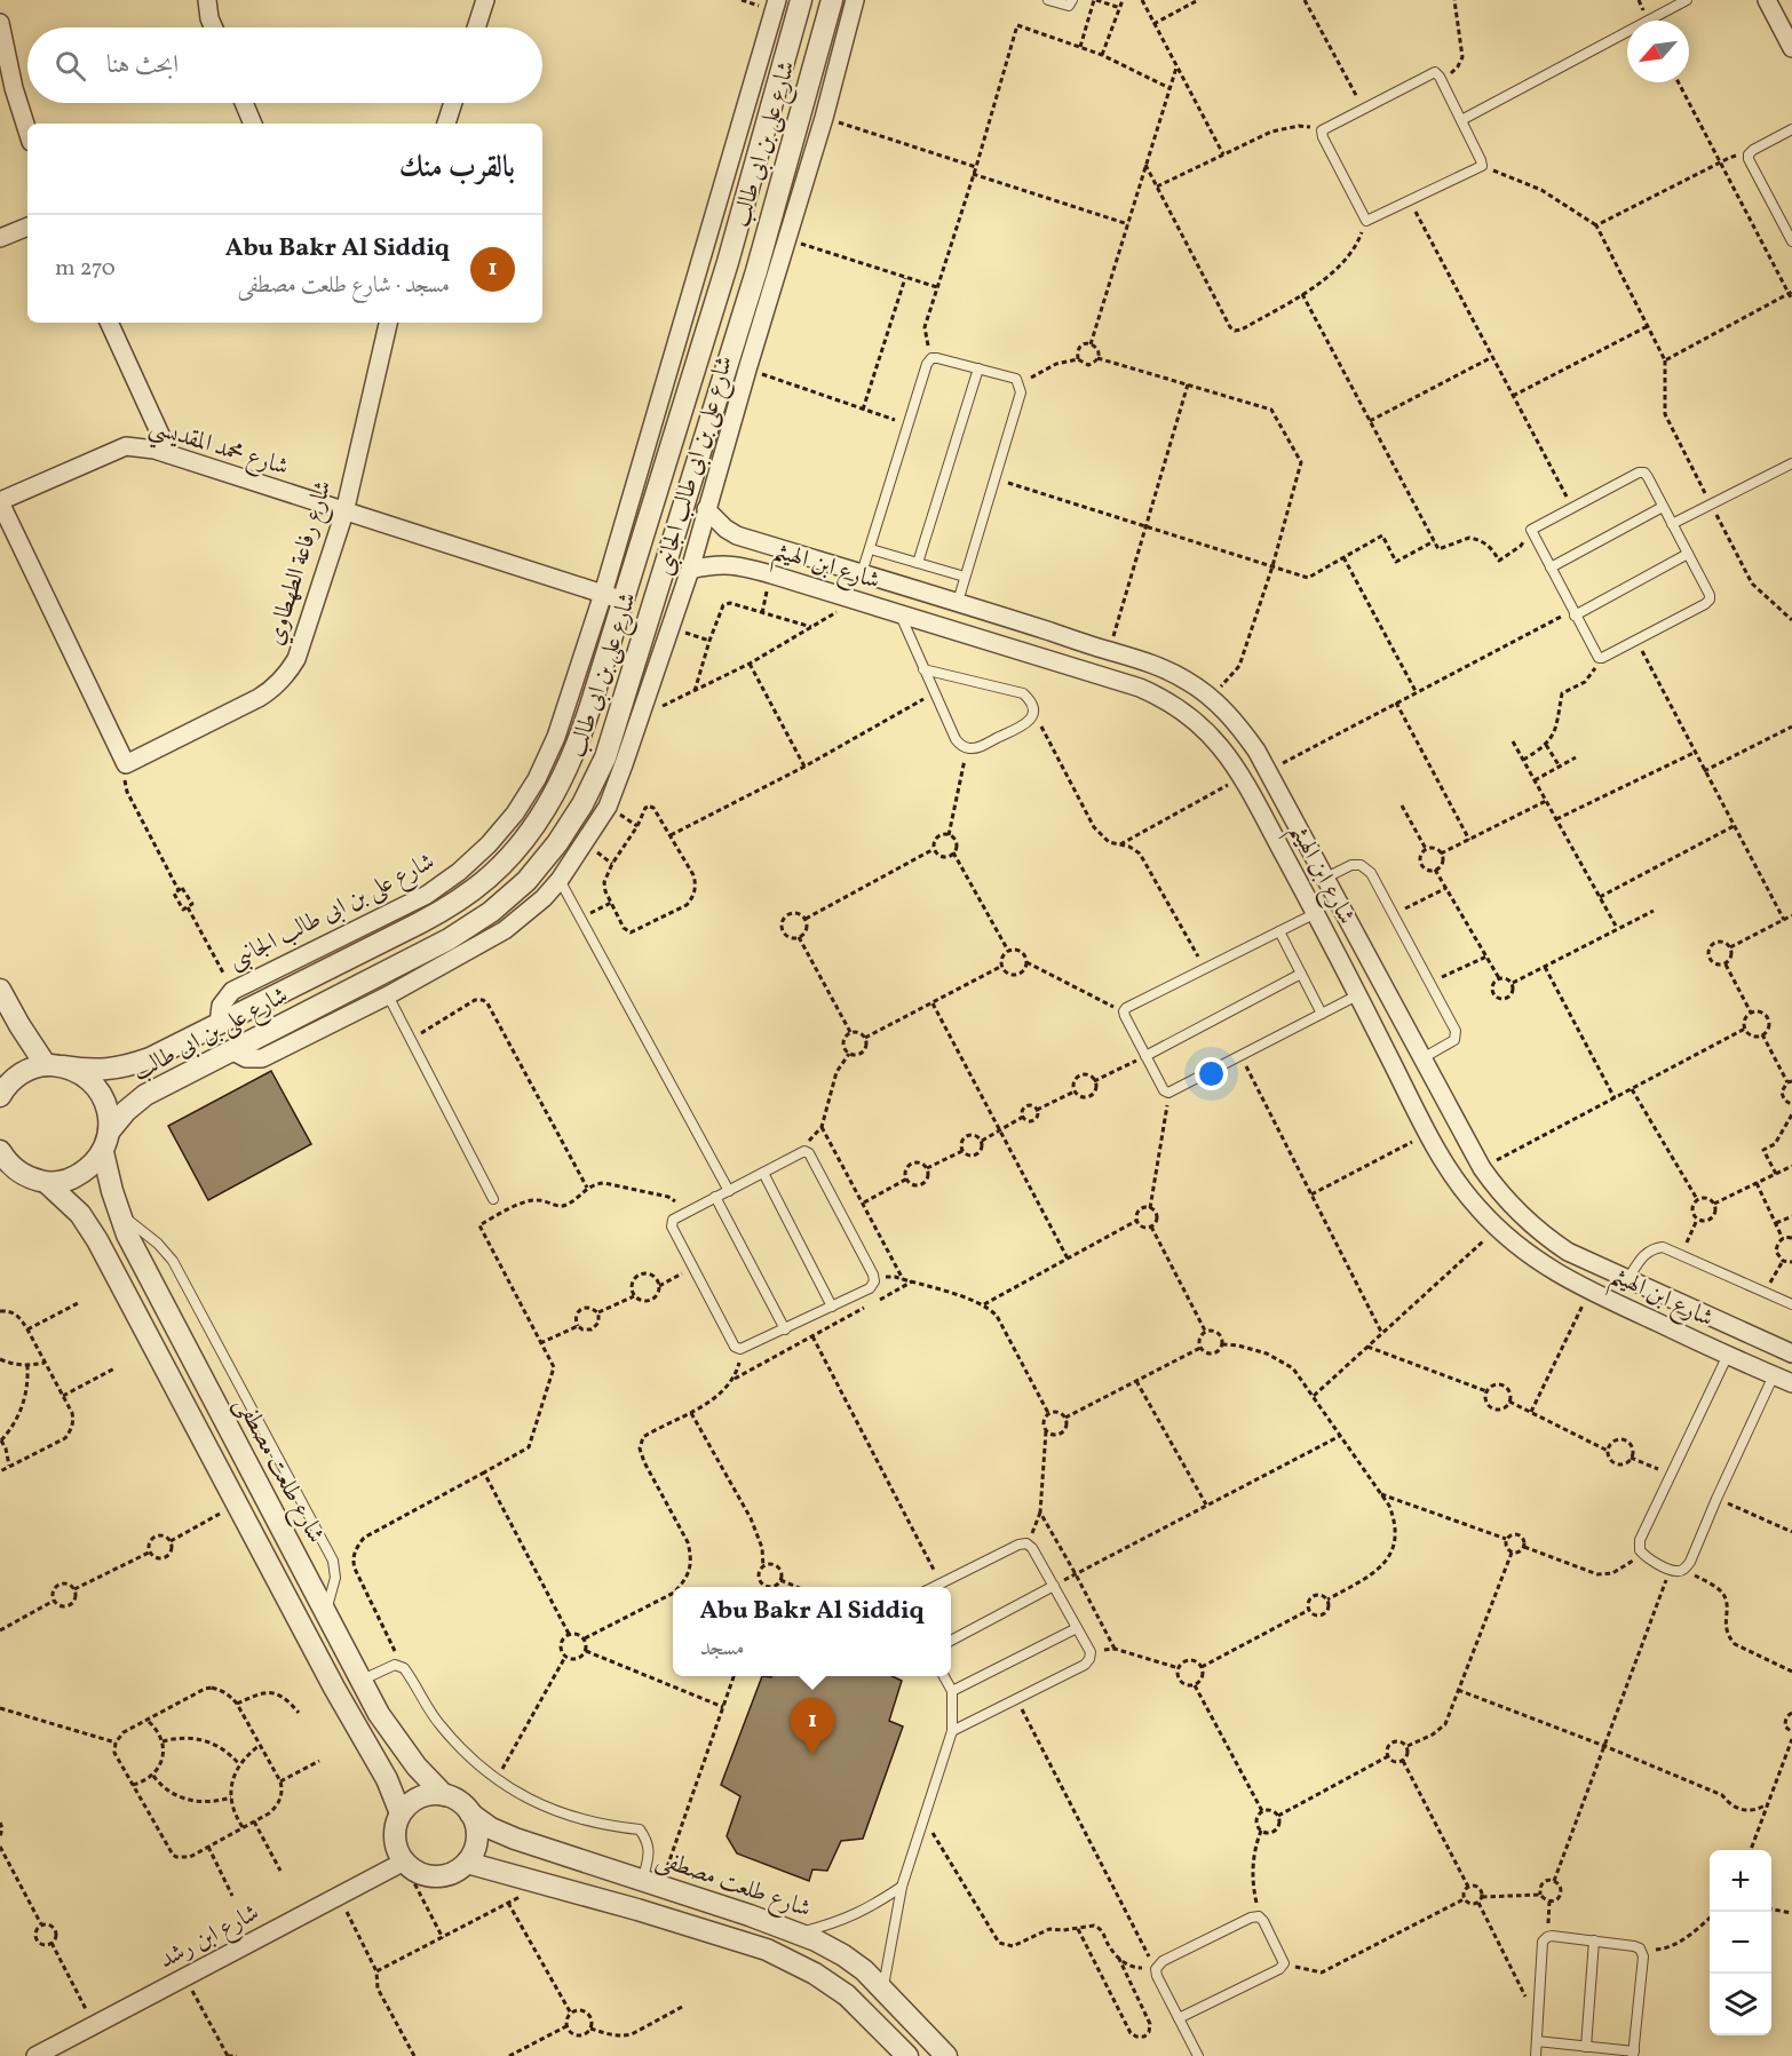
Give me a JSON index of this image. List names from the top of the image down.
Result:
{
  "streets": {
    "street": [
      "شارع على بن ابى طالب",
      "شارع محمد المقديسي",
      "شارع على بن ابى طالب الجانبى",
      "شارع رفاعة الطهطاوي",
      "شارع ابن الهيثم",
      "شارع طلعت مصطفى",
      "شارع ابن رشد"
    ]
  },
  "crossings": [
    ["شارع على بن ابى طالب", "شارع محمد المقديسي"],
    ["شارع على بن ابى طالب", "شارع على بن ابى طالب الجانبى"],
    ["شارع محمد المقديسي", "شارع على بن ابى طالب الجانبى"],
    ["شارع محمد المقديسي", "شارع رفاعة الطهطاوي"],
    ["شارع على بن ابى طالب الجانبى", "شارع ابن الهيثم"],
    ["شارع طلعت مصطفى", "شارع ابن رشد"]
  ],
  "north": "bottom left",
  "page": {
    "search": "ابحث هنا",
    "heading": "بالقرب منك",
    "list": [
      {
        "mark": "1",
        "name": "Abu Bakr Al Siddiq",
        "note": "مسجد · شارع طلعت مصطفى",
        "value": "270 m"
      }
    ],
    "popup": ["Abu Bakr Al Siddiq", "مسجد"],
    "pins": "1",
    "map_buttons": ["+", "−"]
  }
}
